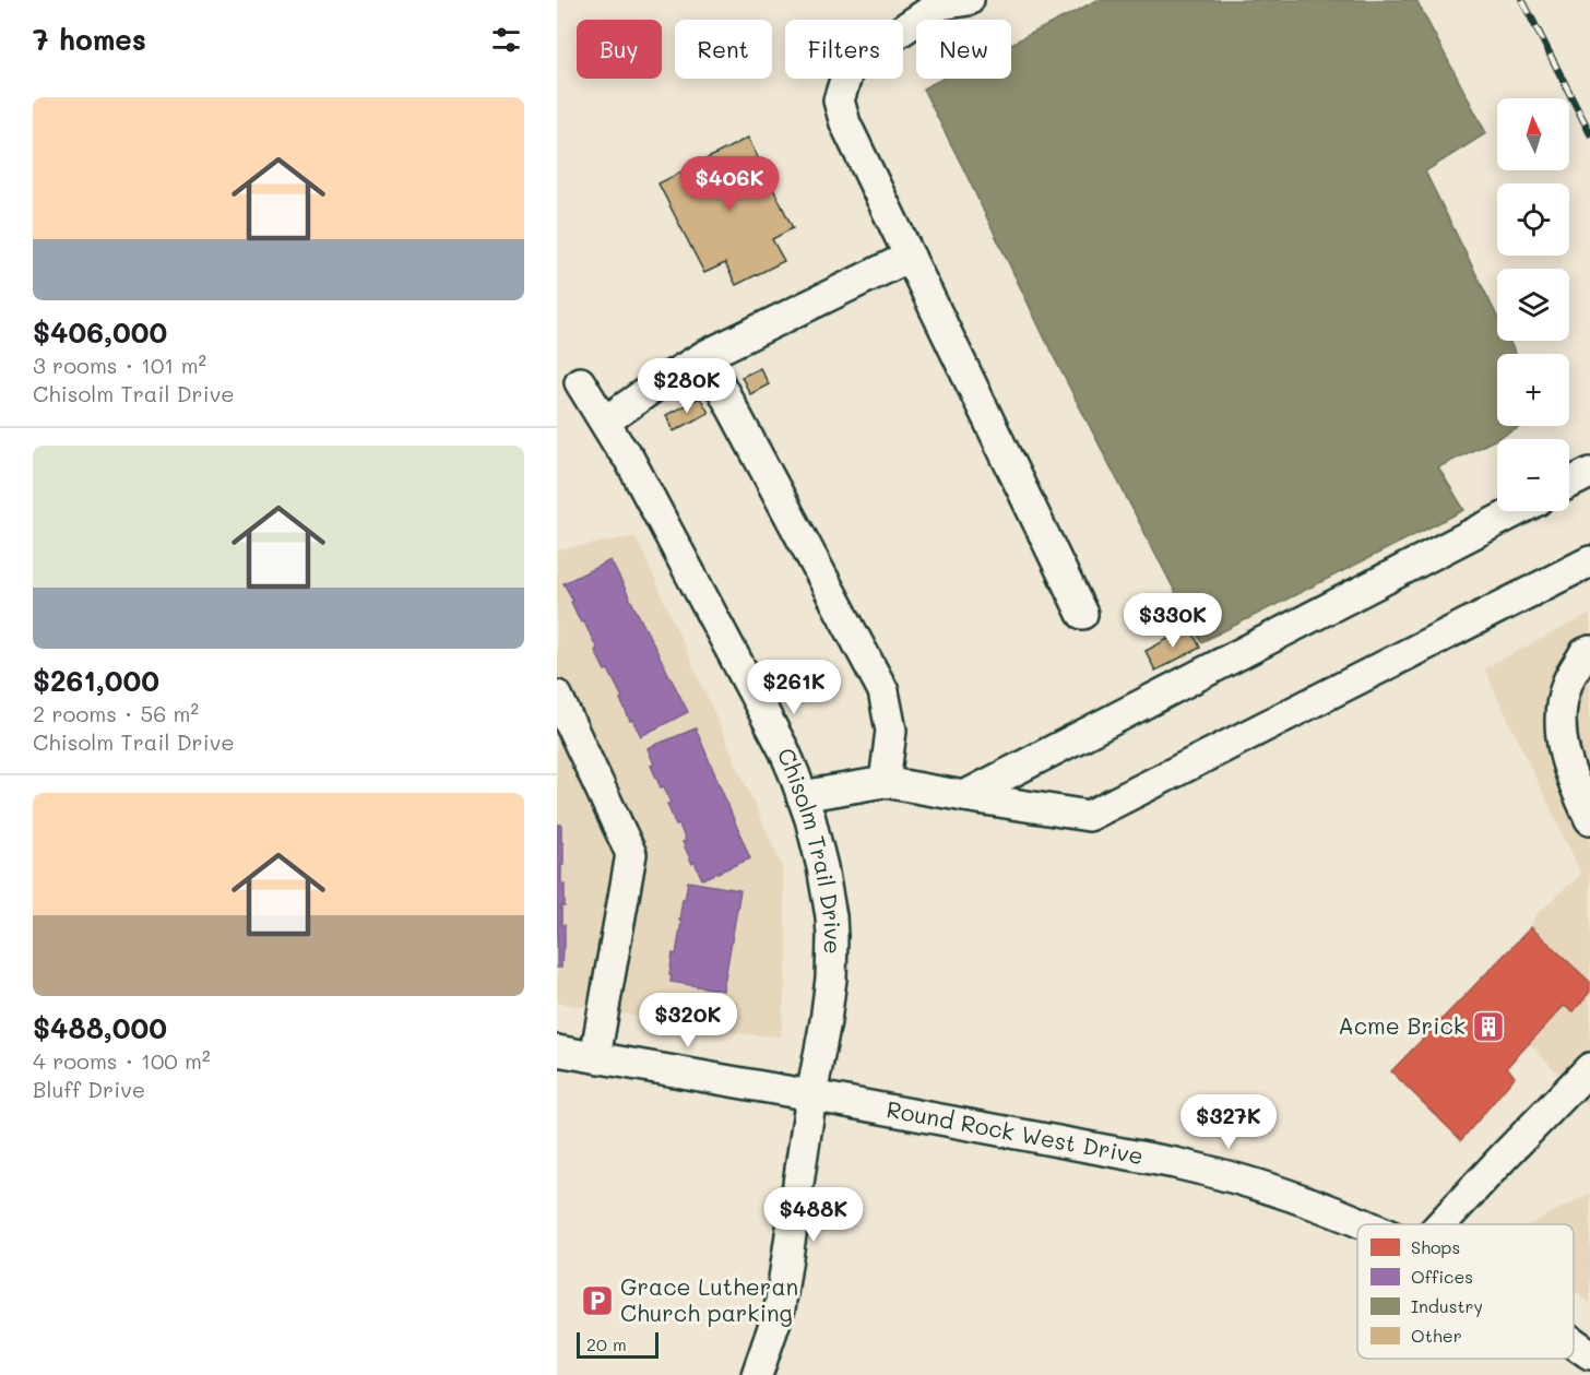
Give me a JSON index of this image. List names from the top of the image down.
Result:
{
  "streets": {
    "street": ["Chisolm Trail Drive", "Round Rock West Drive"]
  },
  "crossings": [
    ["Chisolm Trail Drive", "Round Rock West Drive"]
  ],
  "places": {
    "building": ["Acme Brick"],
    "parking": ["Grace Lutheran Church parking"]
  },
  "legend": [
    "Shops",
    "Offices",
    "Industry",
    "Other"
  ],
  "scale_bar": "20 m",
  "north": "top",
  "page": {
    "heading": "7 homes",
    "chip": [
      "Buy",
      "Rent",
      "Filters",
      "New"
    ],
    "list": [
      {
        "name": "$406,000",
        "note": "3 rooms · 101 m² · Chisolm Trail Drive"
      },
      {
        "name": "$261,000",
        "note": "2 rooms · 56 m² · Chisolm Trail Drive"
      },
      {
        "name": "$488,000",
        "note": "4 rooms · 100 m² · Bluff Drive"
      }
    ],
    "map_buttons": ["+", "−"],
    "price": [
      "$406K",
      "$280K",
      "$330K",
      "$261K",
      "$320K",
      "$327K",
      "$488K"
    ],
    "scale": "20 m"
  }
}
